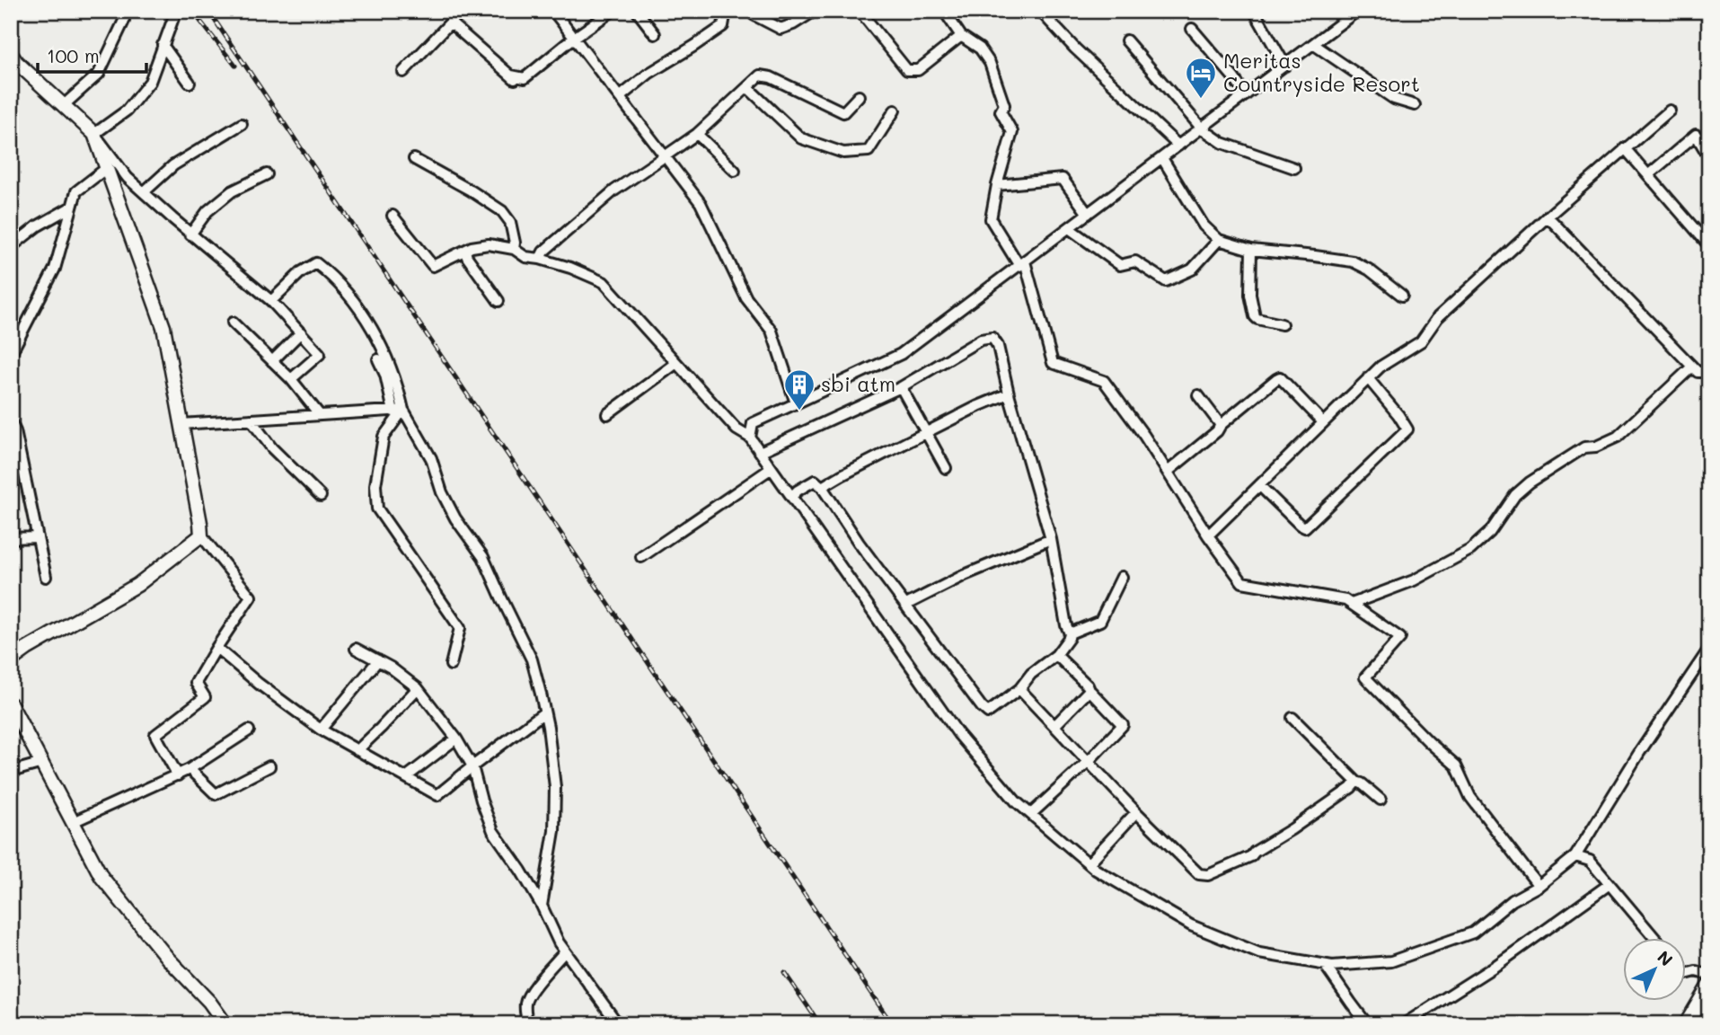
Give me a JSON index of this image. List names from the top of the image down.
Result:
{
  "places": {
    "hotel": ["Meritas Countryside Resort"],
    "building": ["sbi atm"]
  },
  "scale_bar": "100 m",
  "north": "top right"
}
